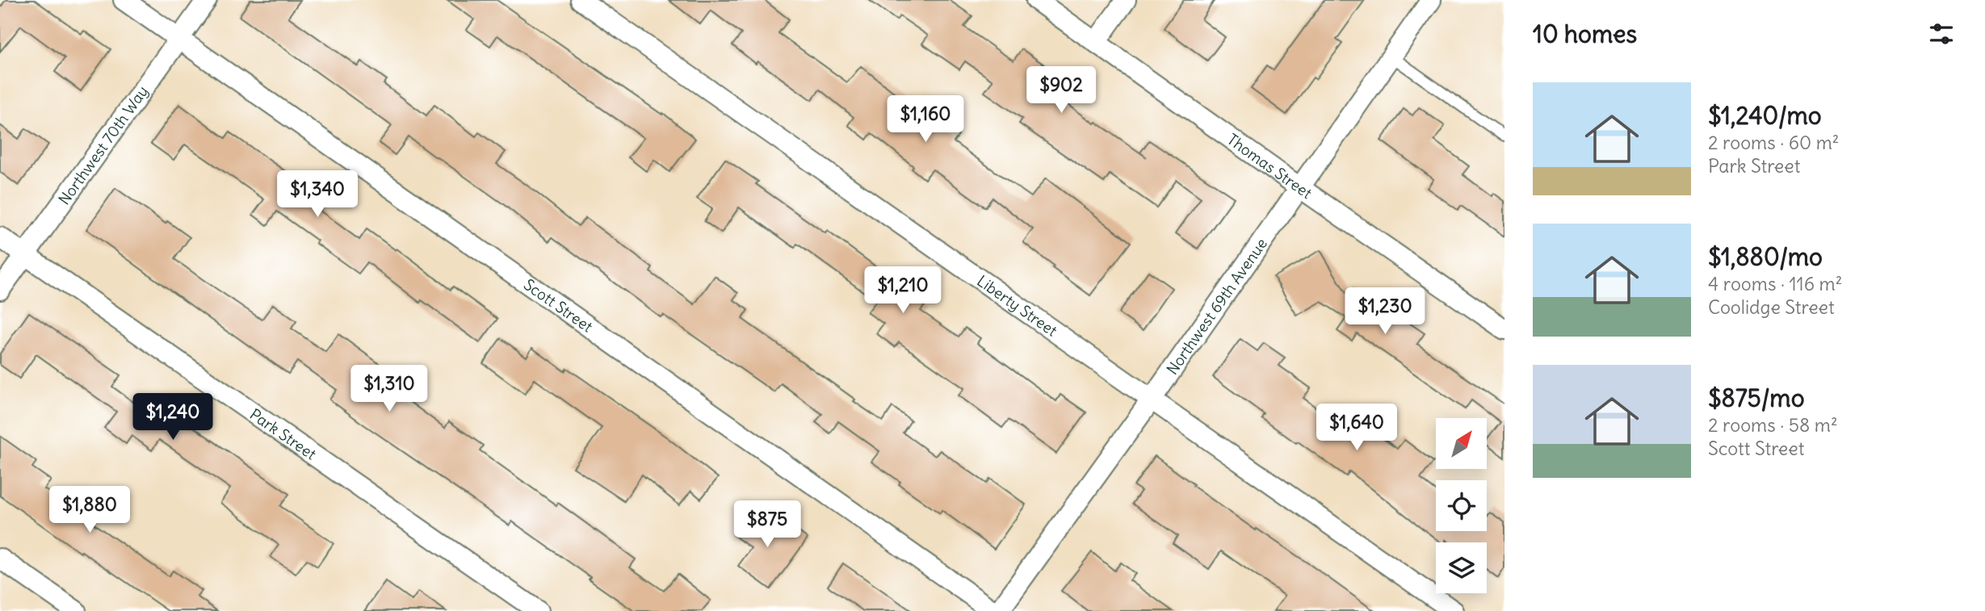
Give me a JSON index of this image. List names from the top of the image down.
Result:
{
  "streets": {
    "street": [
      "Northwest 70th Way",
      "Thomas Street",
      "Scott Street",
      "Liberty Street",
      "Northwest 69th Avenue",
      "Park Street"
    ]
  },
  "crossings": [
    ["Northwest 70th Way", "Scott Street"],
    ["Northwest 70th Way", "Park Street"],
    ["Thomas Street", "Northwest 69th Avenue"],
    ["Liberty Street", "Northwest 69th Avenue"]
  ],
  "north": "top right",
  "page": {
    "heading": "10 homes",
    "price": [
      "$902",
      "$1,160",
      "$1,340",
      "$1,210",
      "$1,230",
      "$1,310",
      "$1,240",
      "$1,640",
      "$1,880",
      "$875"
    ],
    "list": [
      {
        "name": "$1,240/mo",
        "note": "2 rooms · 60 m² · Park Street"
      },
      {
        "name": "$1,880/mo",
        "note": "4 rooms · 116 m² · Coolidge Street"
      },
      {
        "name": "$875/mo",
        "note": "2 rooms · 58 m² · Scott Street"
      }
    ]
  }
}
